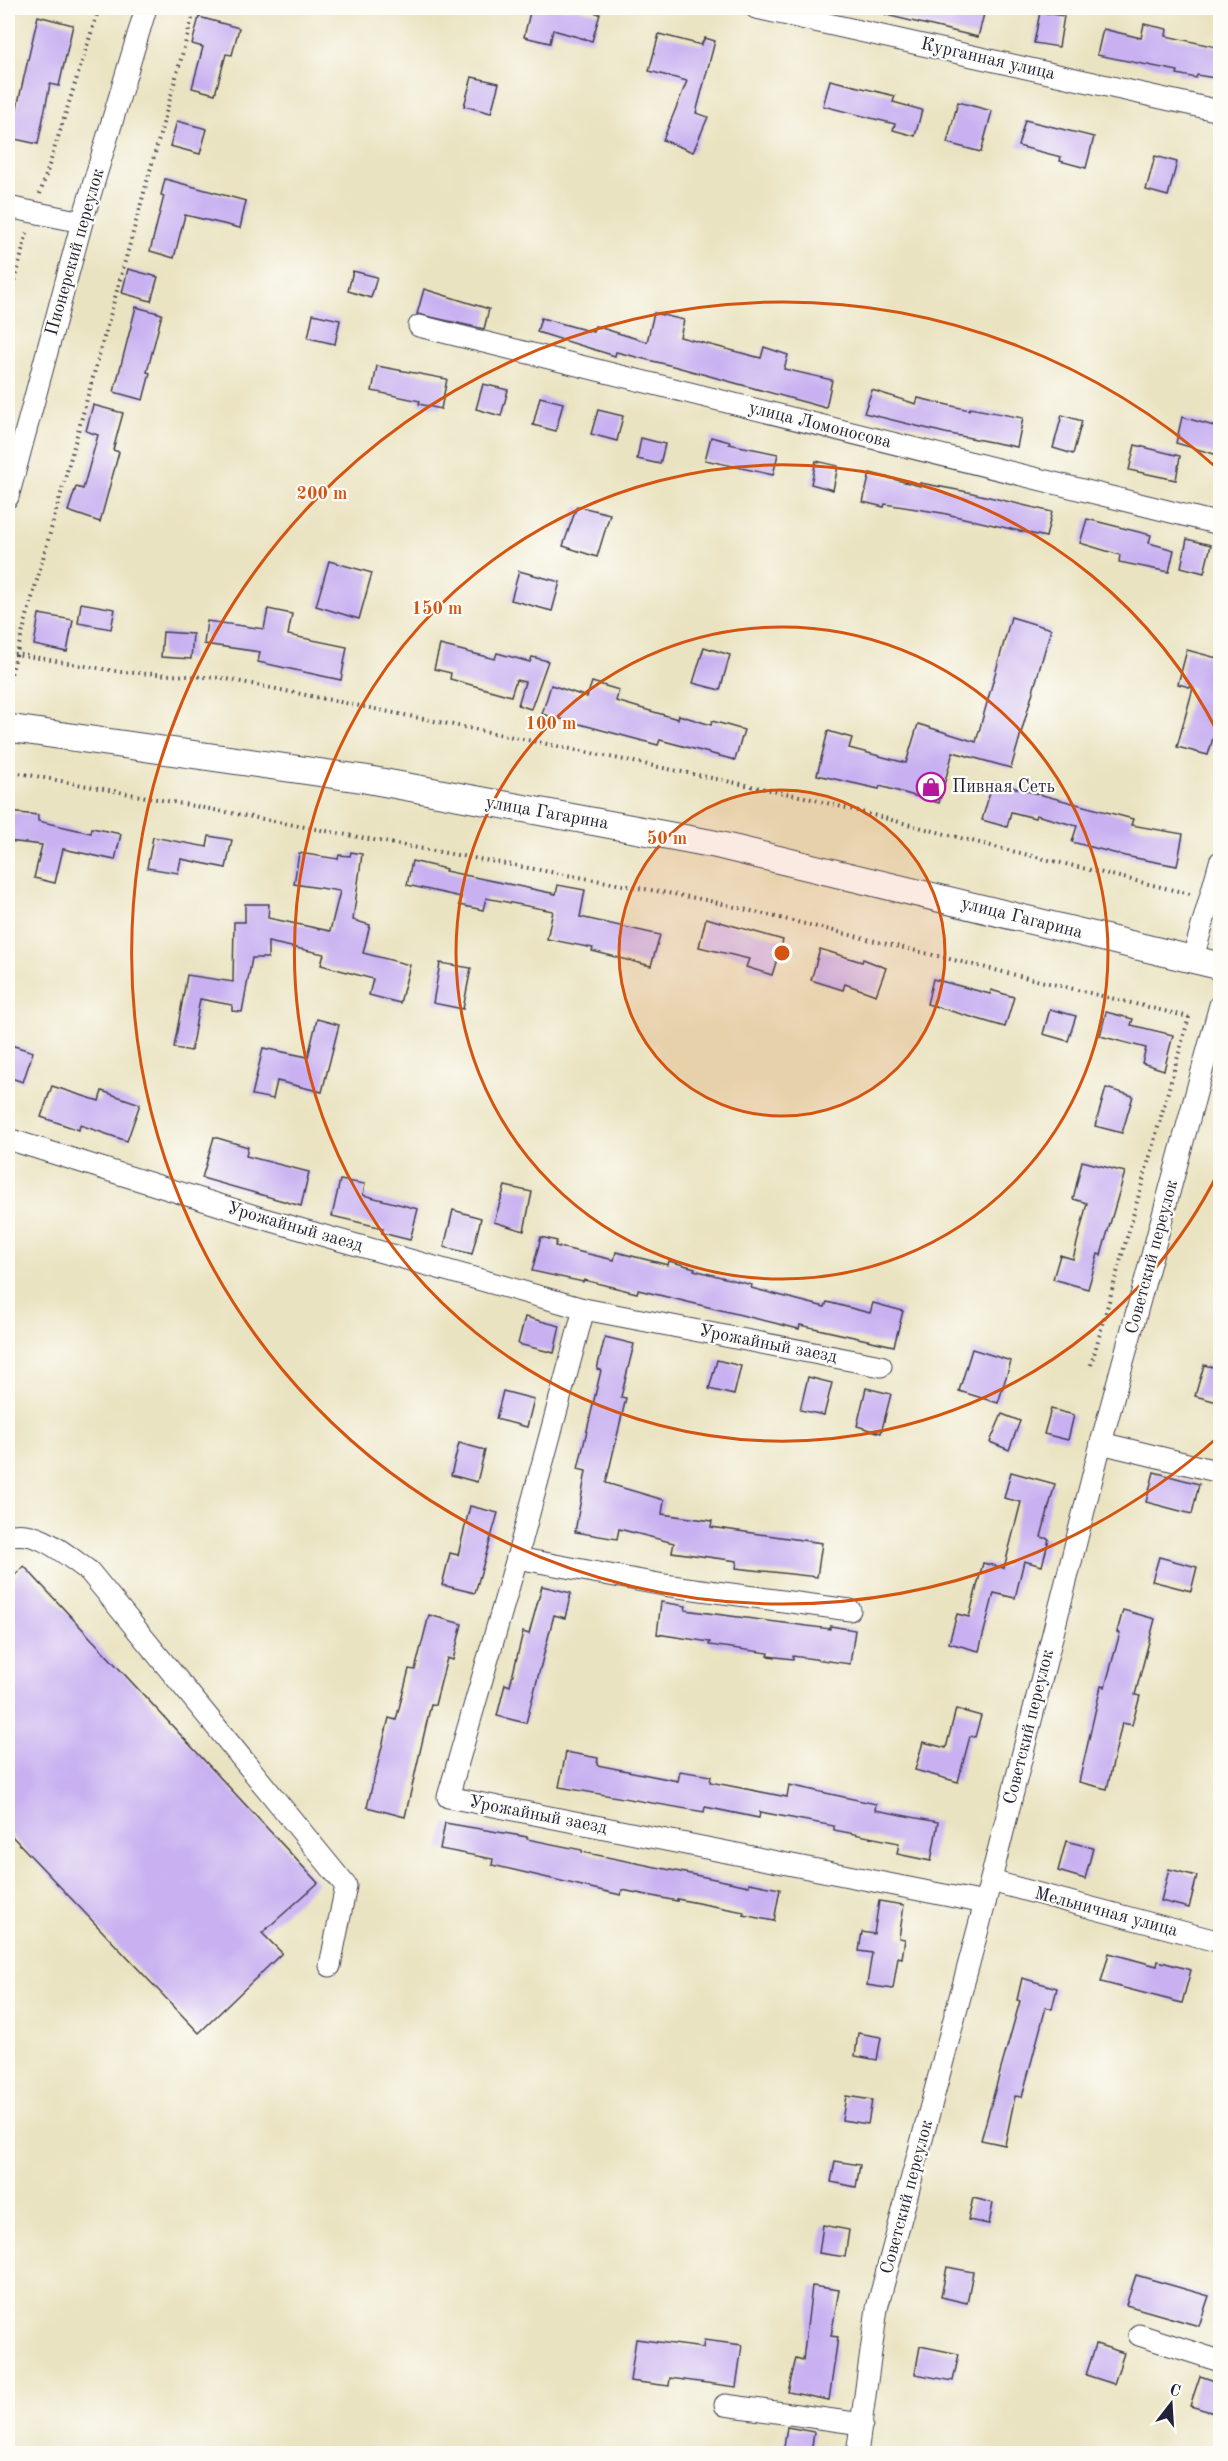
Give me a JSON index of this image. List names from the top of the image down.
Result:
{
  "streets": {
    "main road": ["улица Гагарина"],
    "street": [
      "Курганная улица",
      "Пионерский переулок",
      "улица Ломоносова",
      "Урожайный заезд",
      "Советский переулок",
      "Мельничная улица"
    ]
  },
  "crossings": [
    ["Урожайный заезд", "Советский переулок"],
    ["Советский переулок", "Мельничная улица"]
  ],
  "places": {
    "shop": ["Пивная Сеть"]
  },
  "north": "top",
  "rings": [
    "200 m",
    "150 m",
    "100 m",
    "50 m"
  ]
}
